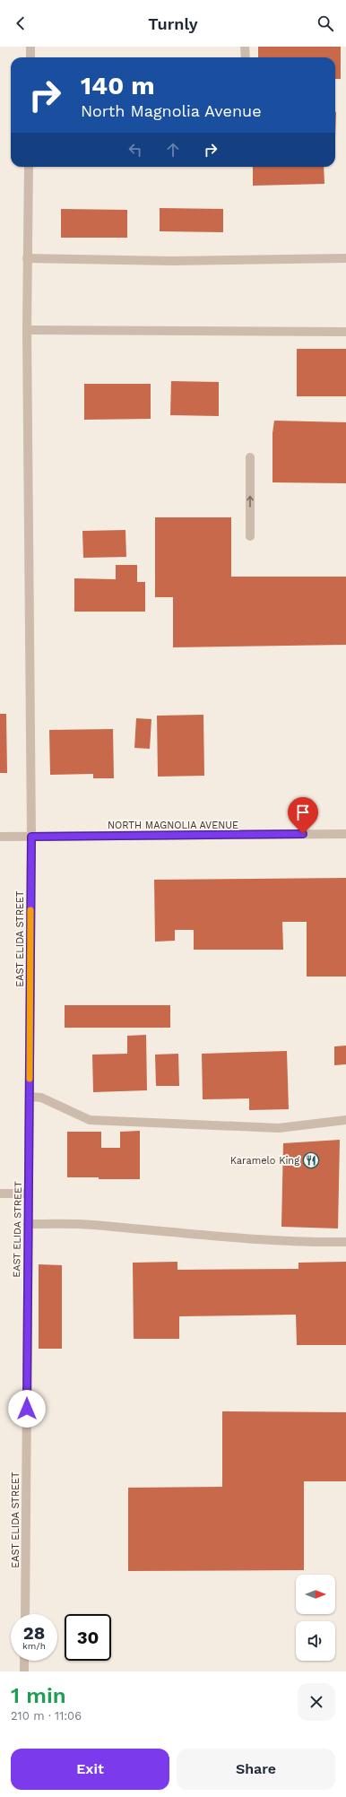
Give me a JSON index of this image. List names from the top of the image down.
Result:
{
  "streets": {
    "street": ["NORTH MAGNOLIA AVENUE", "EAST ELIDA STREET"]
  },
  "crossings": [
    ["NORTH MAGNOLIA AVENUE", "EAST ELIDA STREET"]
  ],
  "places": {
    "restaurant": ["Karamelo King"]
  },
  "north": "right",
  "page": {
    "header": "Turnly",
    "turn": ["140 m", "North Magnolia Avenue"],
    "speed": "28 km/h",
    "limit": "30",
    "heading": ["1 min", "210 m · 11:06"],
    "buttons": ["Exit", "Share"]
  }
}
